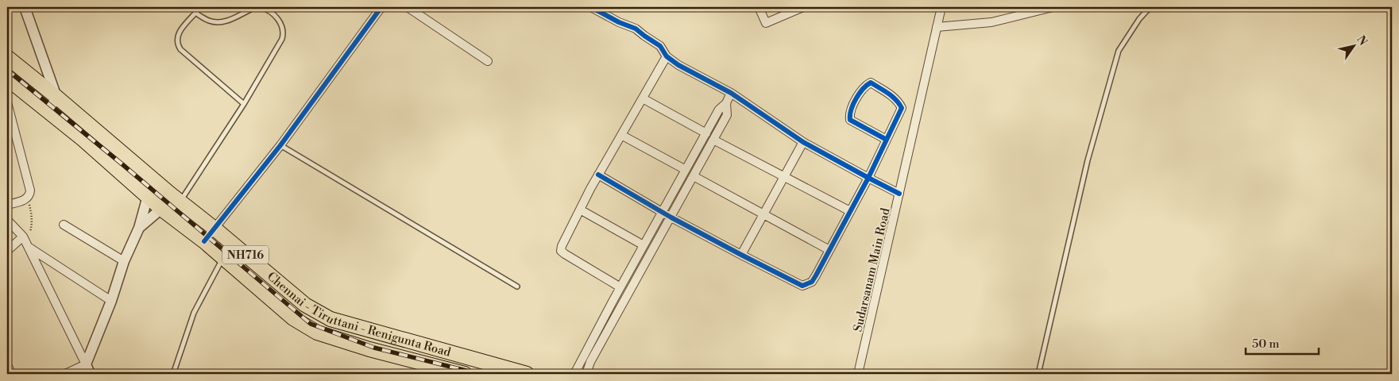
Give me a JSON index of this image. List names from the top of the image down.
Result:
{
  "streets": {
    "highway": ["NH716", "Chennai - Tiruttani - Renigunta Road"],
    "street": ["Sudarsanam Main Road"]
  },
  "scale_bar": "50 m",
  "north": "top right"
}
